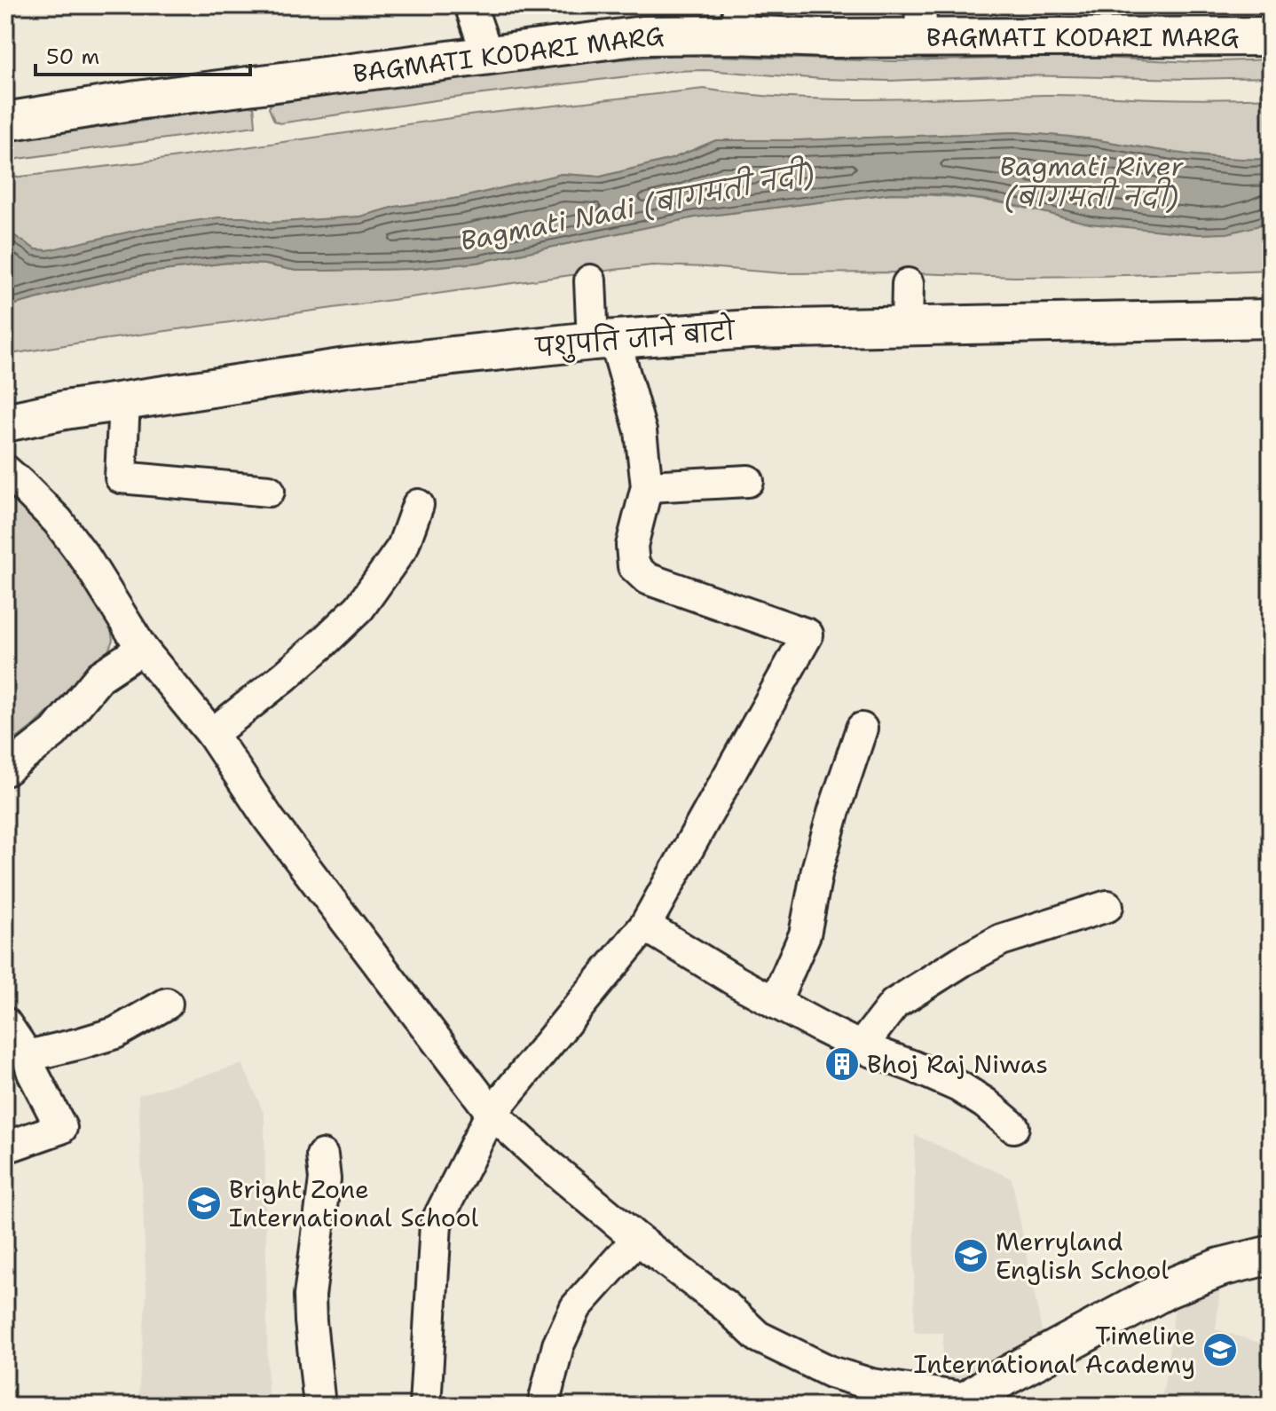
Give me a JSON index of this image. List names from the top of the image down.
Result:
{
  "streets": {
    "main road": ["BAGMATI KODARI MARG", "पशुपति जाने बाटो"]
  },
  "water": ["Bagmati River (बागमती नदी)", "Bagmati Nadi (बागमती नदी)"],
  "places": {
    "building": ["Bhoj Raj Niwas"],
    "school or university": ["Bright Zone International School", "Merryland English School", "Timeline International Academy"]
  },
  "scale_bar": "50 m"
}
